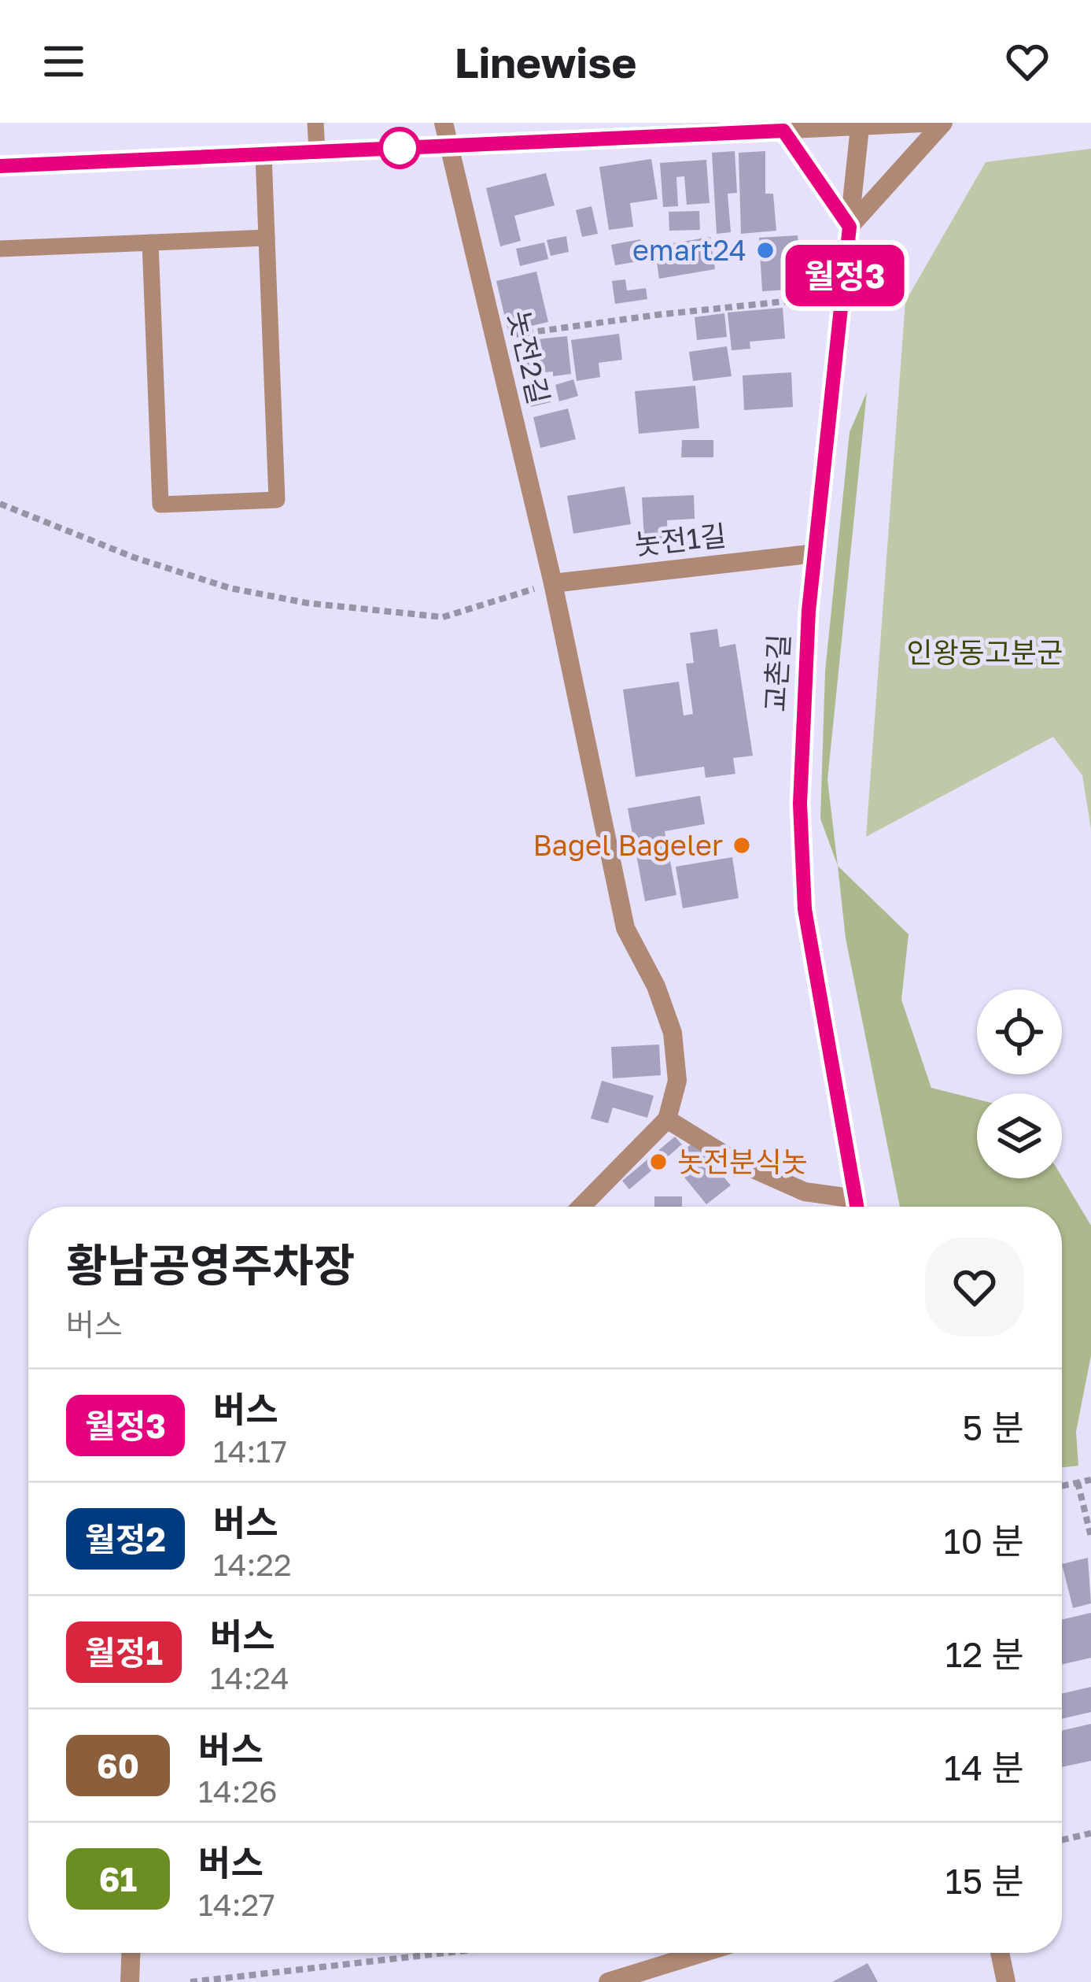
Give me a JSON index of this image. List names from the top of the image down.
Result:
{
  "streets": {
    "street": ["놋전2길", "놋전1길", "교촌길"]
  },
  "crossings": [
    ["놋전2길", "놋전1길"],
    ["놋전1길", "교촌길"]
  ],
  "parks": ["인왕동고분군"],
  "places": ["emart24", "Bagel Bageler", "놋전분식놋"],
  "lines": ["bus line 월정3"],
  "page": {
    "header": "Linewise",
    "on_map": "월정3",
    "heading": ["황남공영주차장", "버스"],
    "list": [
      {
        "mark": "월정3",
        "name": "버스",
        "note": "14:17",
        "value": "5 분"
      },
      {
        "mark": "월정2",
        "name": "버스",
        "note": "14:22",
        "value": "10 분"
      },
      {
        "mark": "월정1",
        "name": "버스",
        "note": "14:24",
        "value": "12 분"
      },
      {
        "mark": "60",
        "name": "버스",
        "note": "14:26",
        "value": "14 분"
      },
      {
        "mark": "61",
        "name": "버스",
        "note": "14:27",
        "value": "15 분"
      }
    ]
  }
}
